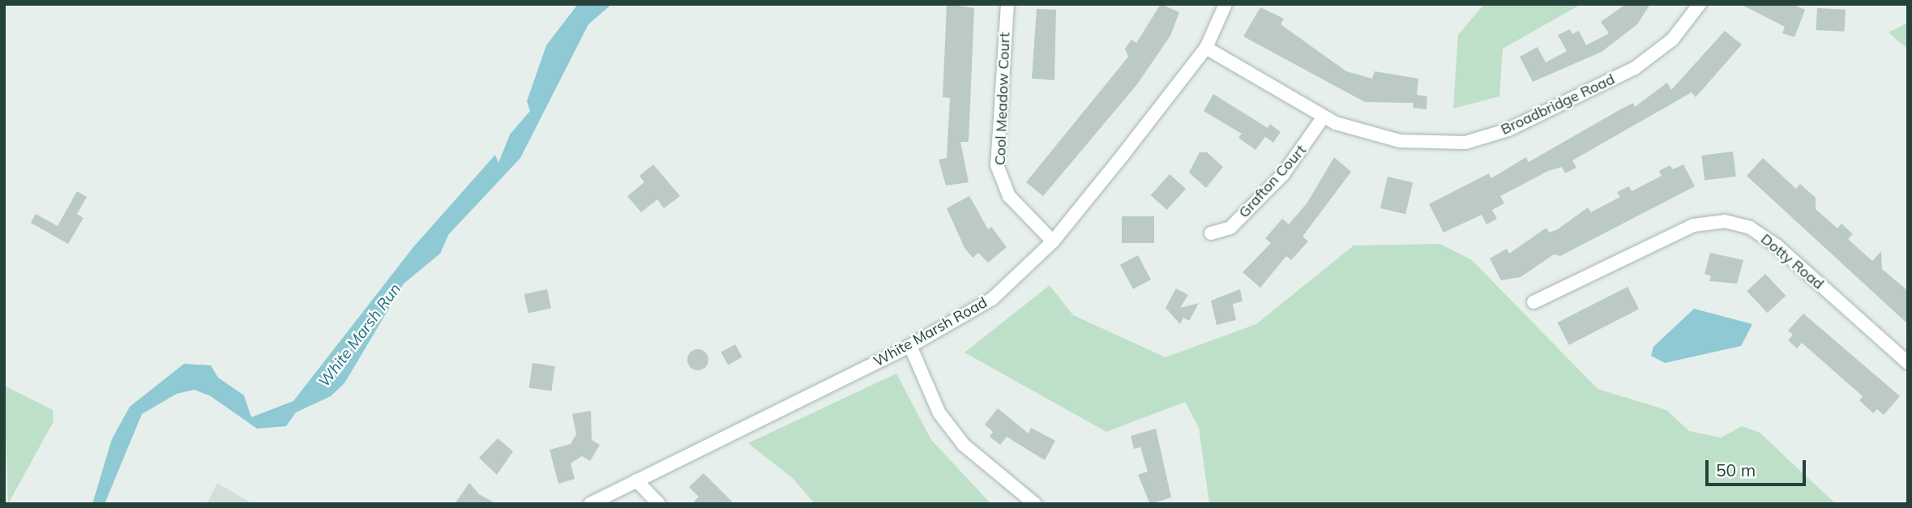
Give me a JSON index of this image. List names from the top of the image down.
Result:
{
  "streets": {
    "street": [
      "Cool Meadow Court",
      "Broadbridge Road",
      "Grafton Court",
      "Dotty Road",
      "White Marsh Road"
    ]
  },
  "crossings": [
    ["Cool Meadow Court", "White Marsh Road"],
    ["Broadbridge Road", "Grafton Court"],
    ["Broadbridge Road", "White Marsh Road"]
  ],
  "water": ["White Marsh Run"],
  "scale_bar": "50 m"
}
